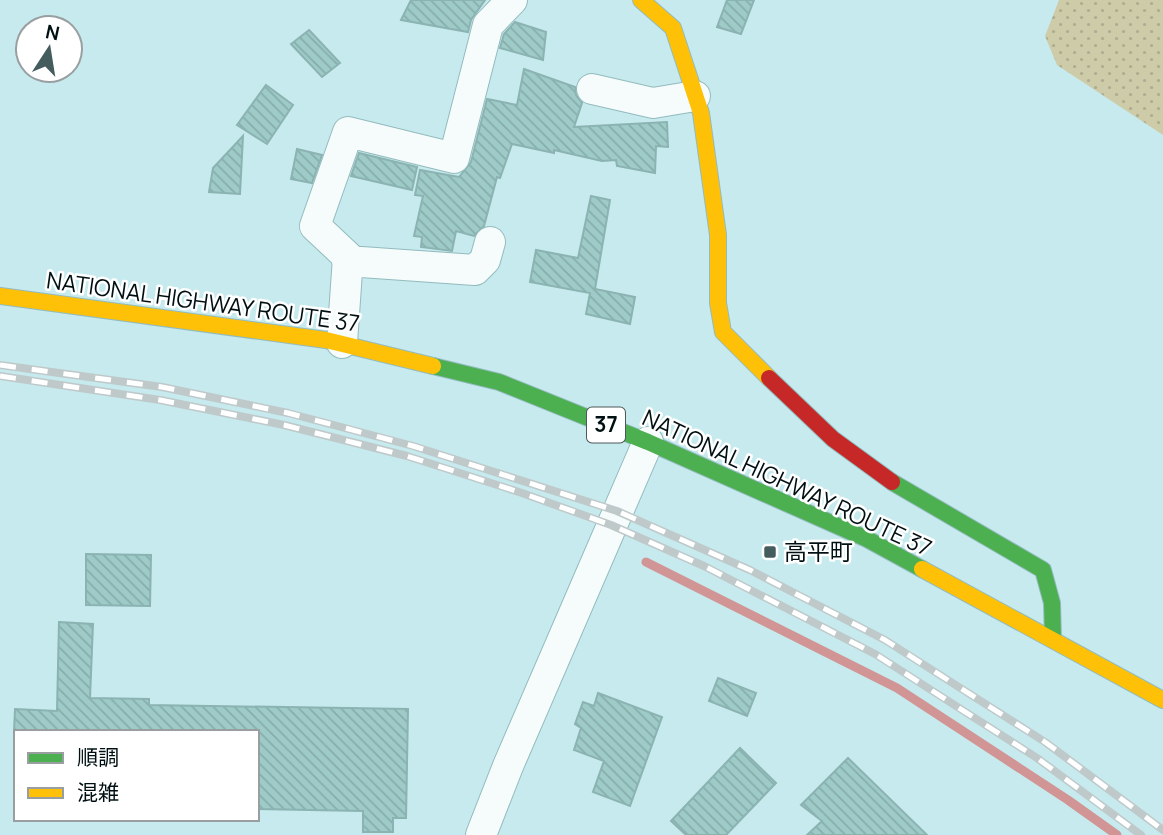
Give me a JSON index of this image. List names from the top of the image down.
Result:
{
  "streets": {
    "main road": ["NATIONAL HIGHWAY ROUTE 37", "37"]
  },
  "places": {
    "transit": ["高平町"]
  },
  "legend": ["順調", "混雑"],
  "north": "top"
}
